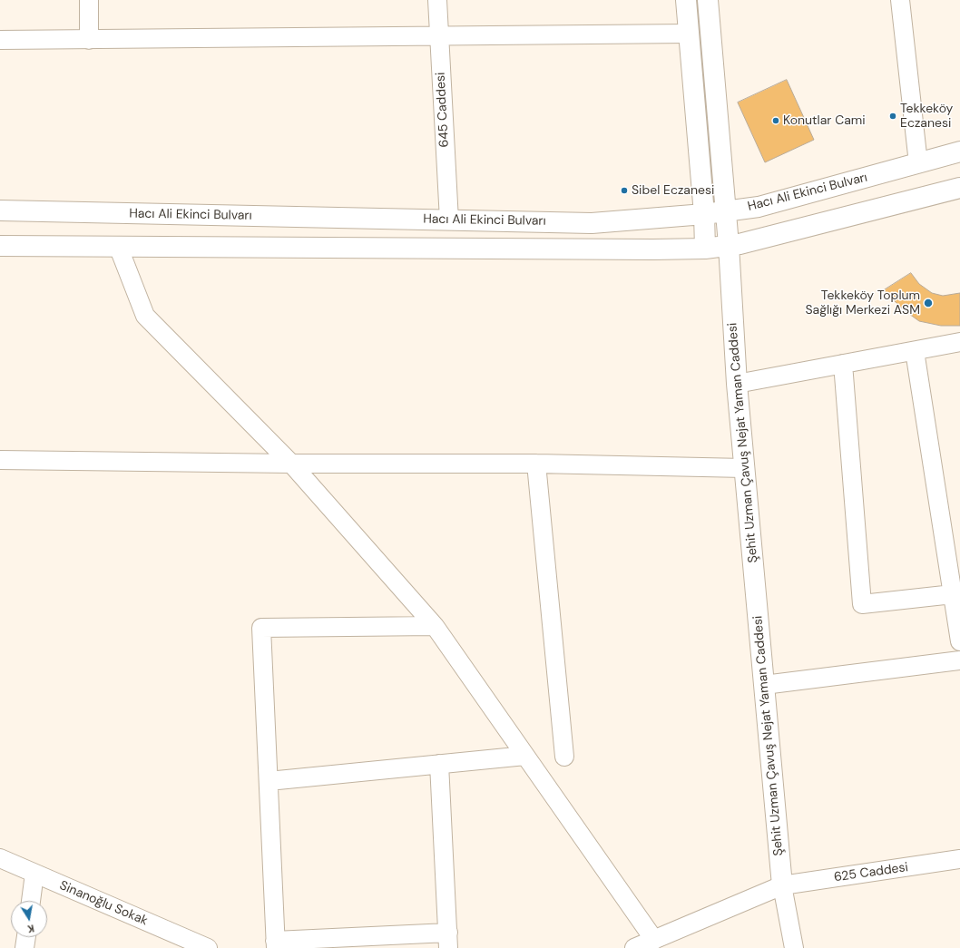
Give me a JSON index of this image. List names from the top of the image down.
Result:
{
  "streets": {
    "street": [
      "645 Caddesi",
      "Hacı Ali Ekinci Bulvarı",
      "Şehit Uzman Çavuş Nejat Yaman Caddesi",
      "625 Caddesi",
      "Sinanoğlu Sokak"
    ]
  },
  "crossings": [
    ["645 Caddesi", "Hacı Ali Ekinci Bulvarı"],
    ["Hacı Ali Ekinci Bulvarı", "Şehit Uzman Çavuş Nejat Yaman Caddesi"],
    ["Şehit Uzman Çavuş Nejat Yaman Caddesi", "625 Caddesi"]
  ],
  "places": [
    "Tekkeköy Eczanesi",
    "Konutlar Cami",
    "Sibel Eczanesi",
    "Tekkeköy Toplum Sağlığı Merkezi ASM"
  ],
  "north": "bottom"
}
